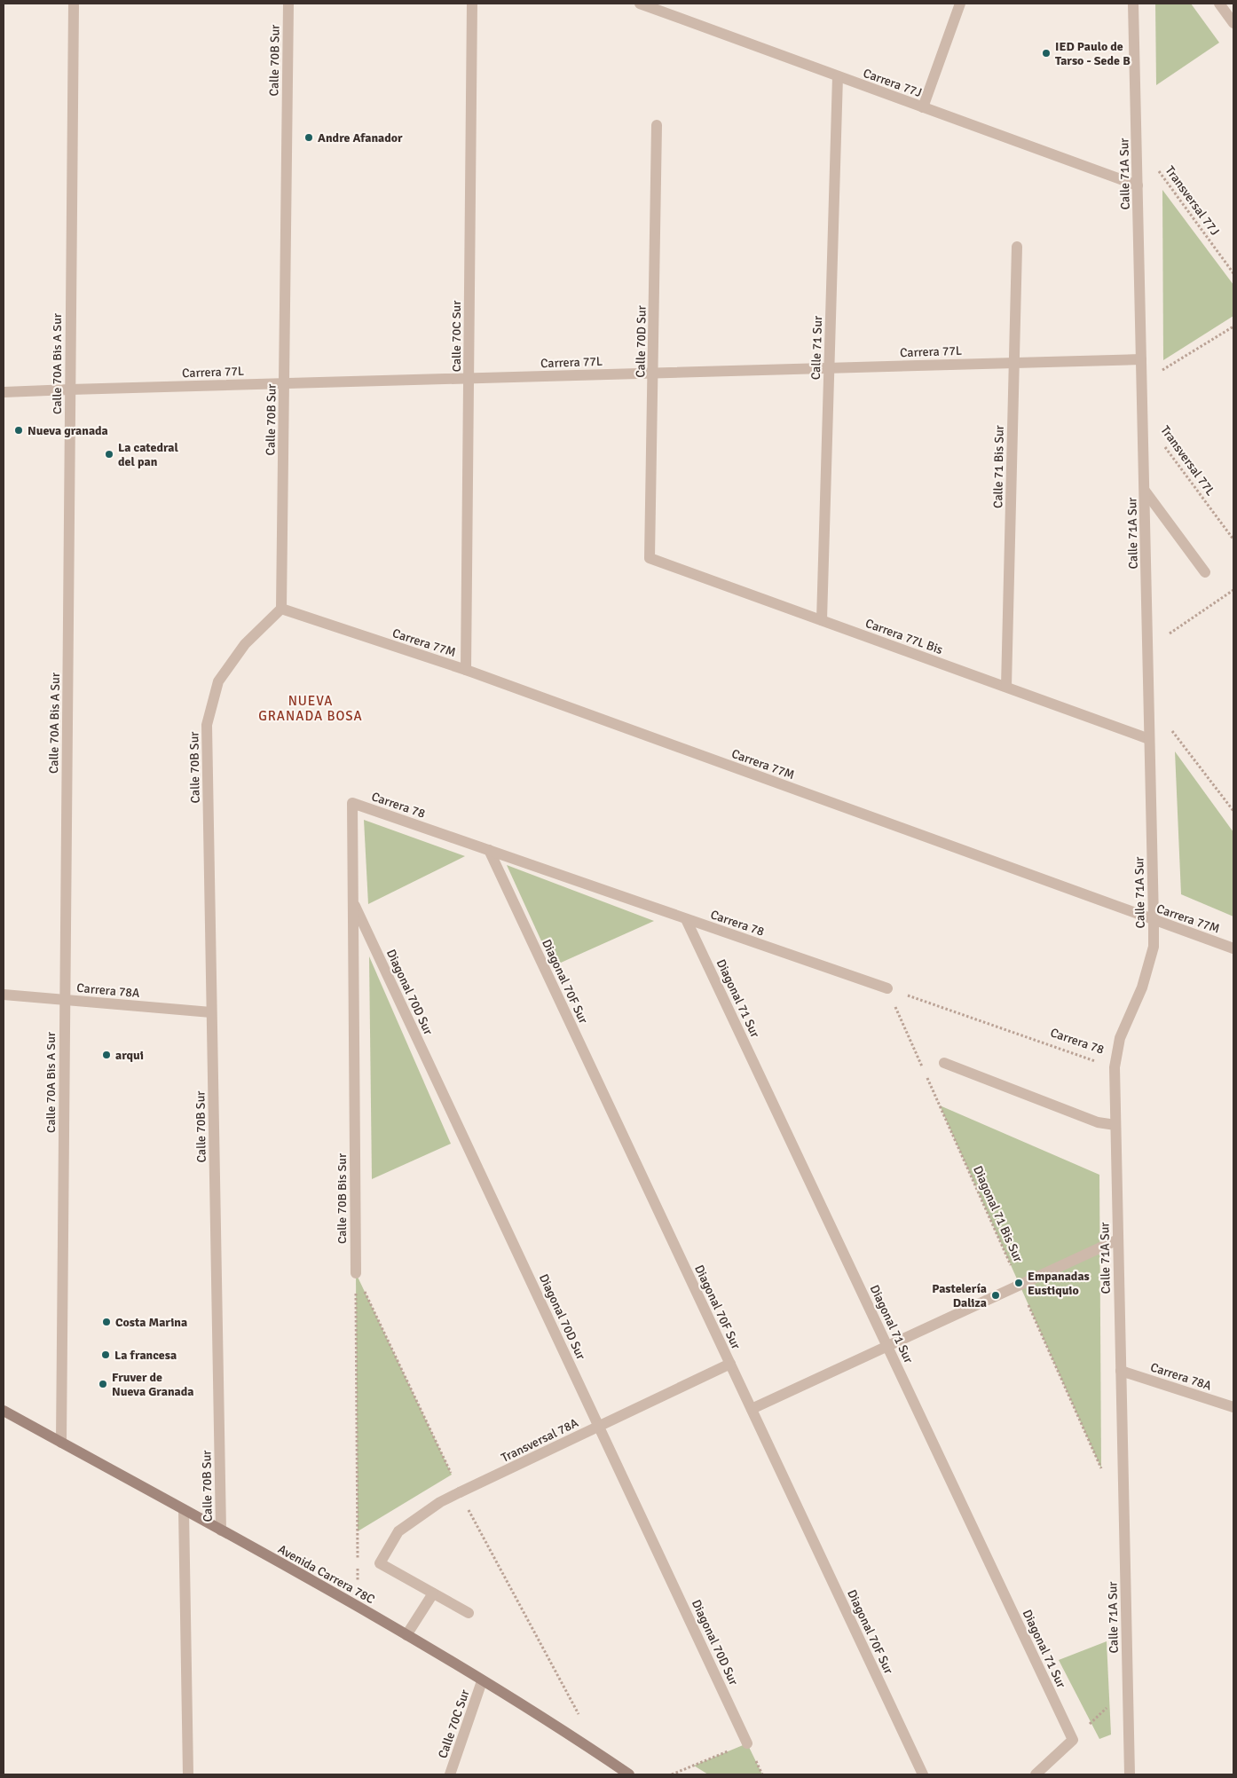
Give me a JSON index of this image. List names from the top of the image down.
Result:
{
  "streets": {
    "main road": ["Avenida Carrera 78C"],
    "street": [
      "Calle 70B Sur",
      "Carrera 77J",
      "Calle 71A Sur",
      "Calle 70C Sur",
      "Calle 70D Sur",
      "Calle 71 Sur",
      "Carrera 77L",
      "Calle 70A Bis A Sur",
      "Calle 71 Bis Sur",
      "Carrera 77L Bis",
      "Carrera 77M",
      "Carrera 78",
      "Diagonal 70F Sur",
      "Carrera 78A",
      "Diagonal 70D Sur",
      "Diagonal 71 Sur",
      "Calle 70B Bis Sur",
      "Transversal 78A"
    ],
    "path": ["Transversal 77J", "Transversal 77L", "Diagonal 71 Bis Sur"]
  },
  "crossings": [
    ["Calle 70B Sur", "Carrera 77L"],
    ["Calle 70B Sur", "Carrera 77M"],
    ["Calle 70B Sur", "Carrera 78A"],
    ["Calle 70B Sur", "Avenida Carrera 78C"],
    ["Carrera 77J", "Calle 71A Sur"],
    ["Carrera 77J", "Calle 71 Sur"],
    ["Calle 71A Sur", "Transversal 77J"],
    ["Calle 71A Sur", "Carrera 77L"],
    ["Calle 71A Sur", "Transversal 77L"],
    ["Calle 71A Sur", "Carrera 77L Bis"],
    ["Calle 71A Sur", "Carrera 77M"],
    ["Calle 71A Sur", "Carrera 78"],
    ["Calle 71A Sur", "Carrera 78A"],
    ["Calle 70C Sur", "Carrera 77L"],
    ["Calle 70C Sur", "Carrera 77M"],
    ["Calle 70C Sur", "Avenida Carrera 78C"],
    ["Calle 70D Sur", "Carrera 77L"],
    ["Calle 70D Sur", "Carrera 77L Bis"],
    ["Calle 71 Sur", "Carrera 77L"],
    ["Calle 71 Sur", "Carrera 77L Bis"],
    ["Carrera 77L", "Calle 70A Bis A Sur"],
    ["Carrera 77L", "Calle 71 Bis Sur"],
    ["Calle 70A Bis A Sur", "Carrera 78A"],
    ["Calle 70A Bis A Sur", "Avenida Carrera 78C"],
    ["Calle 71 Bis Sur", "Carrera 77L Bis"],
    ["Carrera 78", "Diagonal 70F Sur"],
    ["Carrera 78", "Diagonal 71 Sur"],
    ["Carrera 78", "Calle 70B Bis Sur"],
    ["Diagonal 70F Sur", "Transversal 78A"],
    ["Diagonal 70D Sur", "Calle 70B Bis Sur"],
    ["Diagonal 70D Sur", "Transversal 78A"]
  ],
  "districts": ["NUEVA GRANADA BOSA"],
  "places": [
    "IED Paulo de Tarso - Sede B",
    "Andre Afanador",
    "Nueva granada",
    "La catedral del pan",
    "arqui",
    "Empanadas Eustiquio",
    "Pastelería Daliza",
    "Costa Marina",
    "La francesa",
    "Fruver de Nueva Granada"
  ]
}
